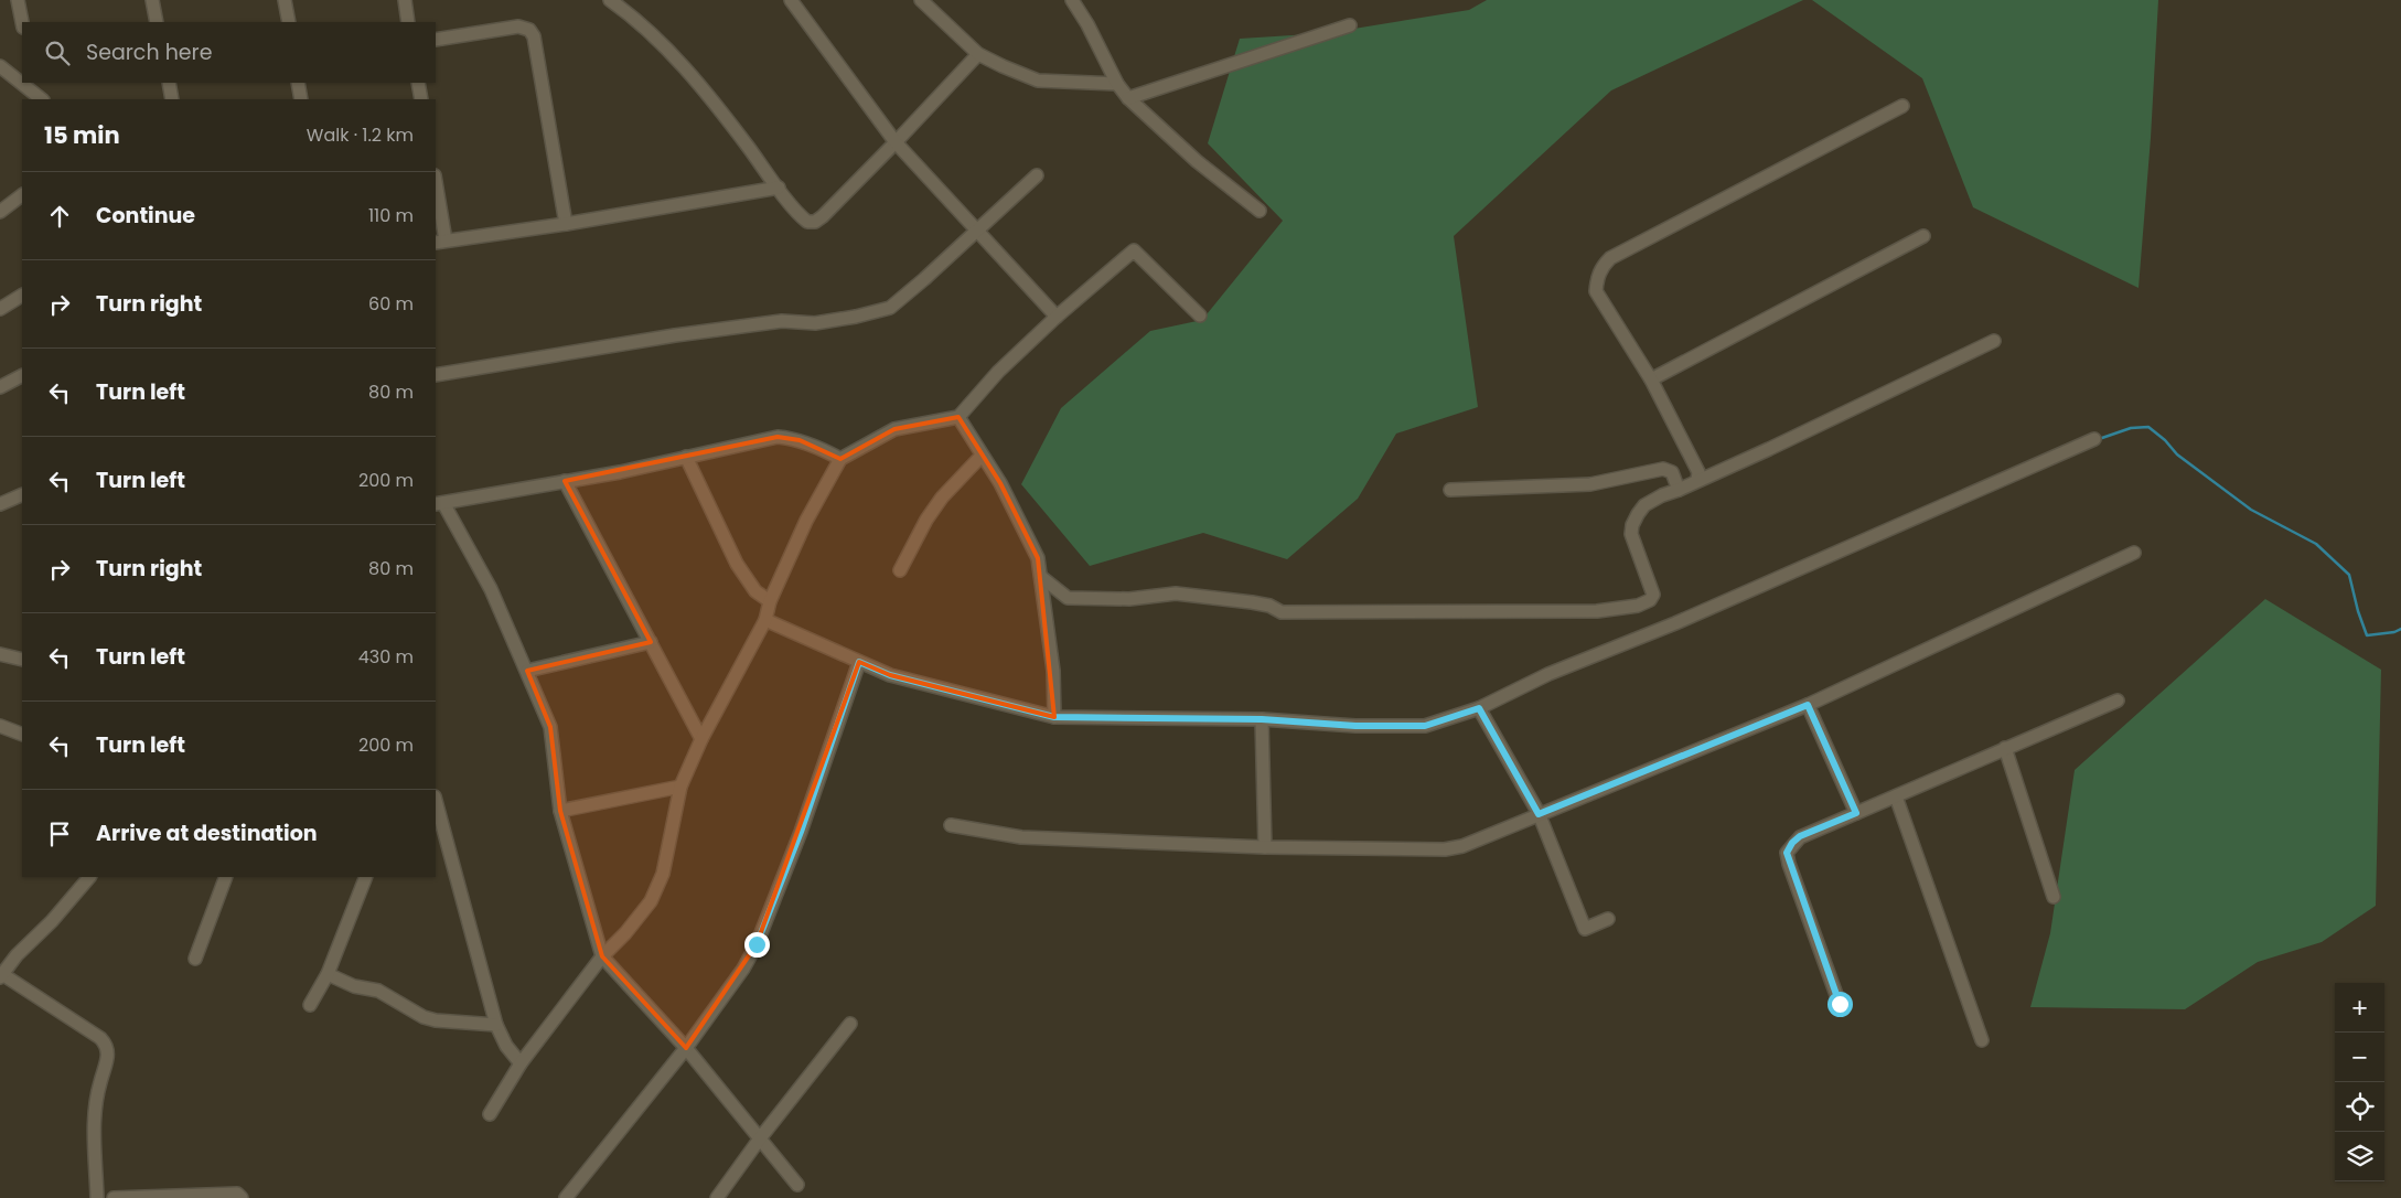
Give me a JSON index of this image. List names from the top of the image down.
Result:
{
  "page": {
    "search": "Search here",
    "heading": ["15 min", "Walk · 1.2 km"],
    "list": [
      ["Continue", "110 m"],
      ["Turn right", "60 m"],
      ["Turn left", "80 m"],
      ["Turn left", "200 m"],
      ["Turn right", "80 m"],
      ["Turn left", "430 m"],
      ["Turn left", "200 m"],
      "Arrive at destination"
    ],
    "map_buttons": ["+", "−"]
  }
}
